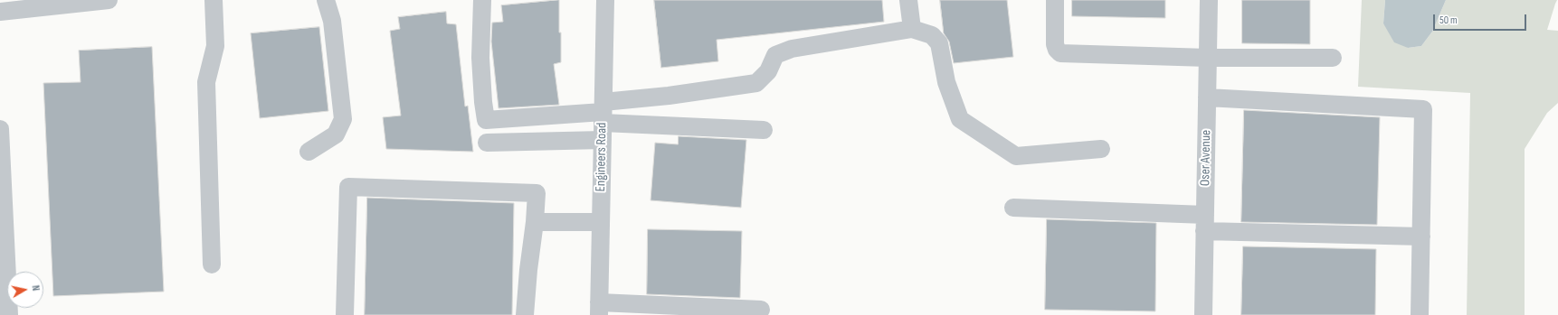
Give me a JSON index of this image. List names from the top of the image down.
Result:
{
  "streets": {
    "street": ["Engineers Road", "Oser Avenue"]
  },
  "scale_bar": "50 m",
  "north": "right"
}
